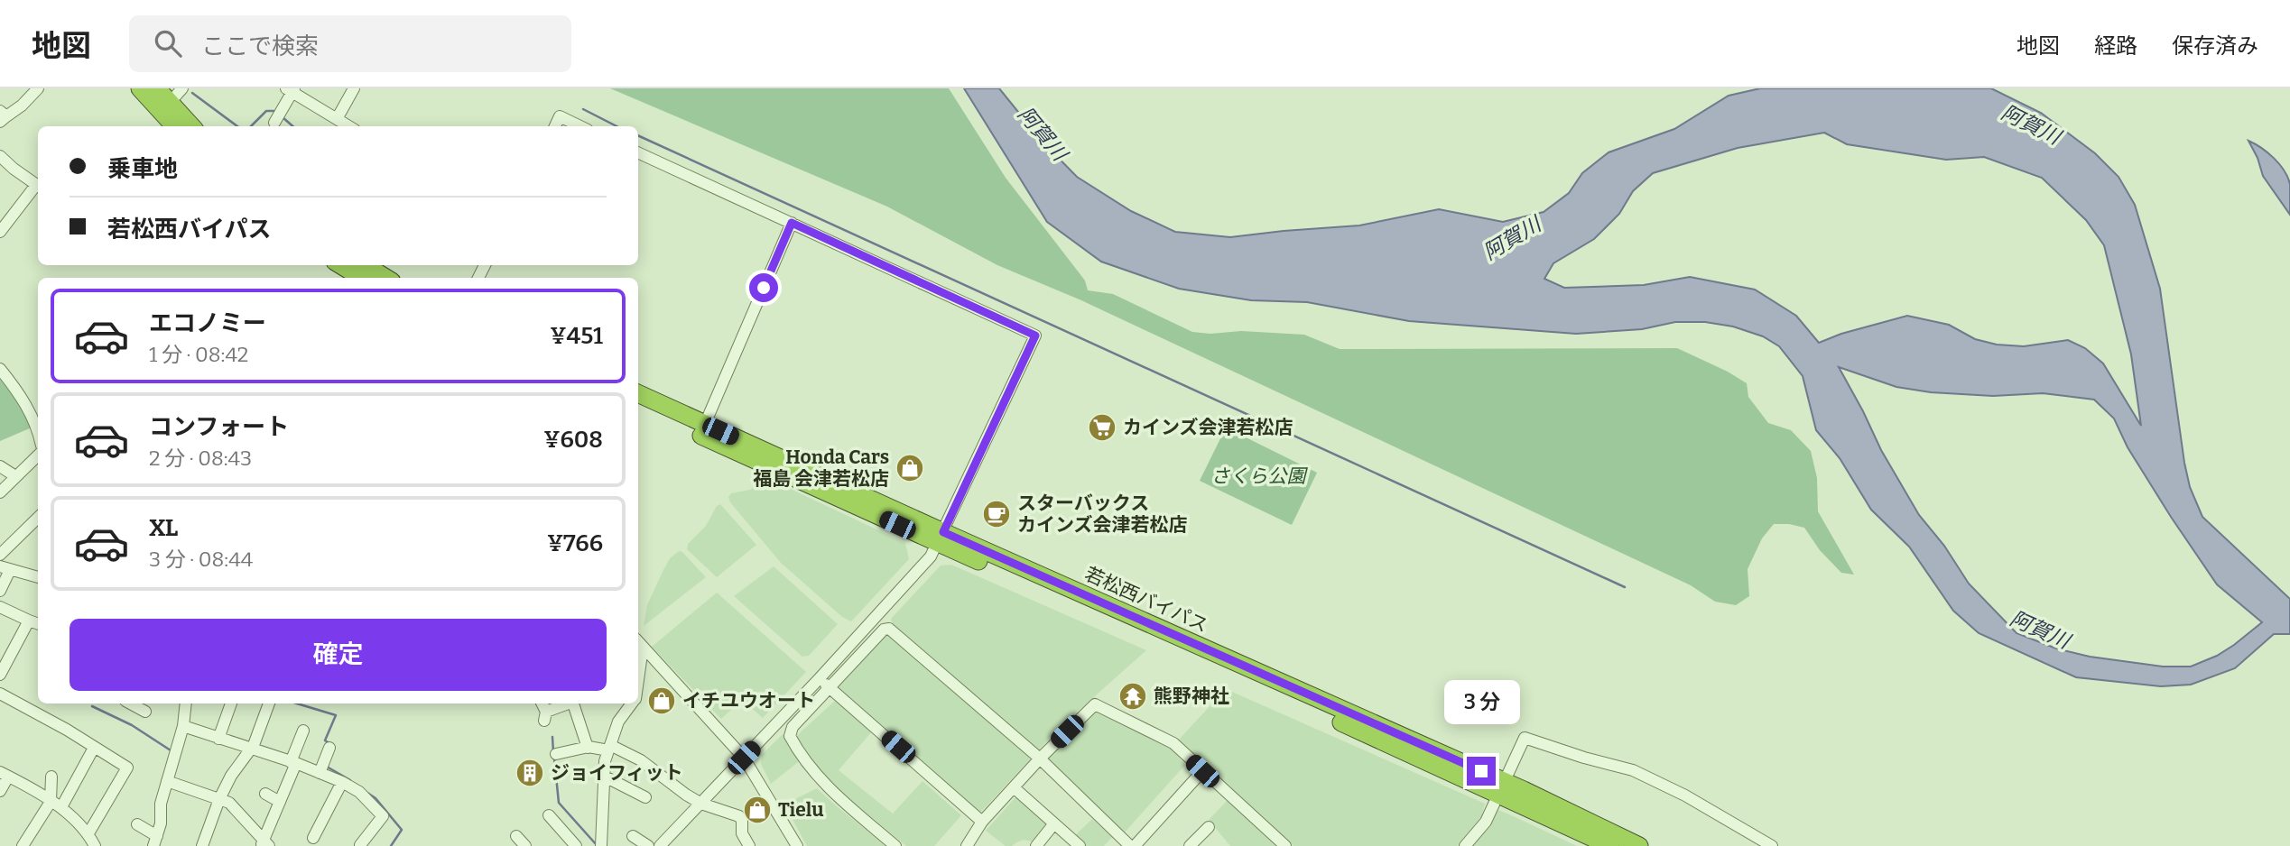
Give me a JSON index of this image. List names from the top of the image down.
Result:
{
  "streets": {
    "highway": ["若松西バイパス"]
  },
  "water": ["阿賀川"],
  "parks": ["さくら公園"],
  "places": {
    "supermarket": ["カインズ会津若松店"],
    "shop": ["Honda Cars 福島 会津若松店", "イチユウオート", "Tielu"],
    "cafe": ["スターバックス カインズ会津若松店"],
    "temple": ["熊野神社"],
    "building": ["ジョイフィット"]
  },
  "page": {
    "header": "地図",
    "search": "ここで検索",
    "nav": ["地図", "経路", "保存済み"],
    "banner": ["乗車地", "若松西バイパス"],
    "list": [
      {
        "name": "エコノミー",
        "note": "1 分 · 08:42",
        "value": "¥451"
      },
      {
        "name": "コンフォート",
        "note": "2 分 · 08:43",
        "value": "¥608"
      },
      {
        "name": "XL",
        "note": "3 分 · 08:44",
        "value": "¥766"
      }
    ],
    "buttons": "確定",
    "bubble": "3 分"
  }
}
